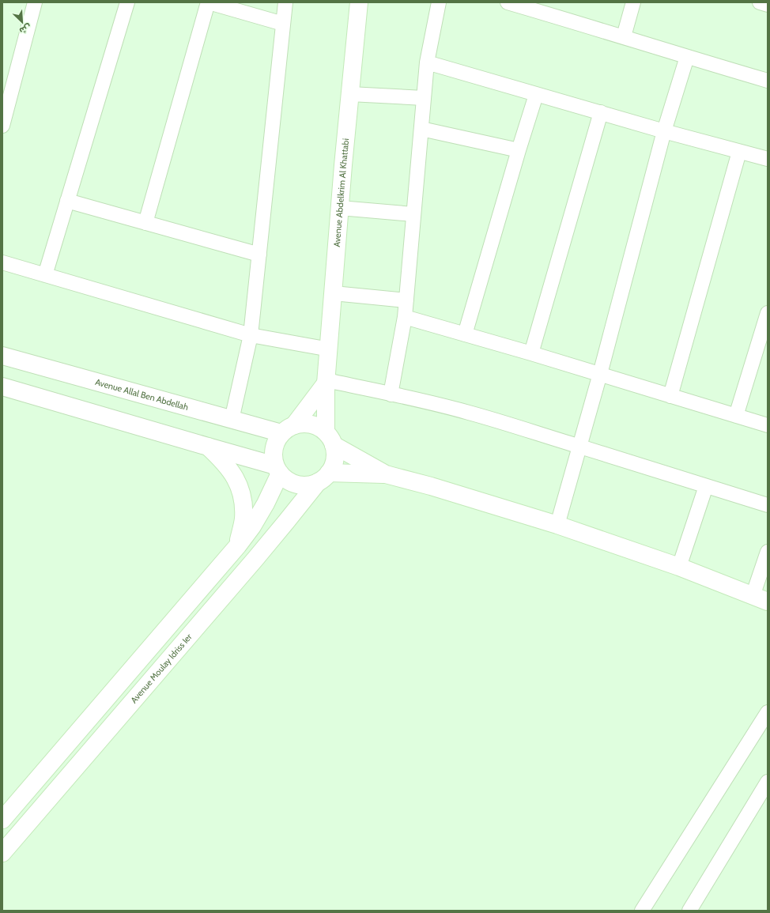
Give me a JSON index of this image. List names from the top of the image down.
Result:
{
  "streets": {
    "main road": ["Avenue Abdelkrim Al Khattabi", "Avenue Allal Ben Abdellah", "Avenue Moulay Idriss Ier"]
  },
  "crossings": [
    ["Avenue Abdelkrim Al Khattabi", "Avenue Allal Ben Abdellah"],
    ["Avenue Abdelkrim Al Khattabi", "Avenue Moulay Idriss Ier"],
    ["Avenue Allal Ben Abdellah", "Avenue Moulay Idriss Ier"]
  ],
  "north": "bottom right"
}
